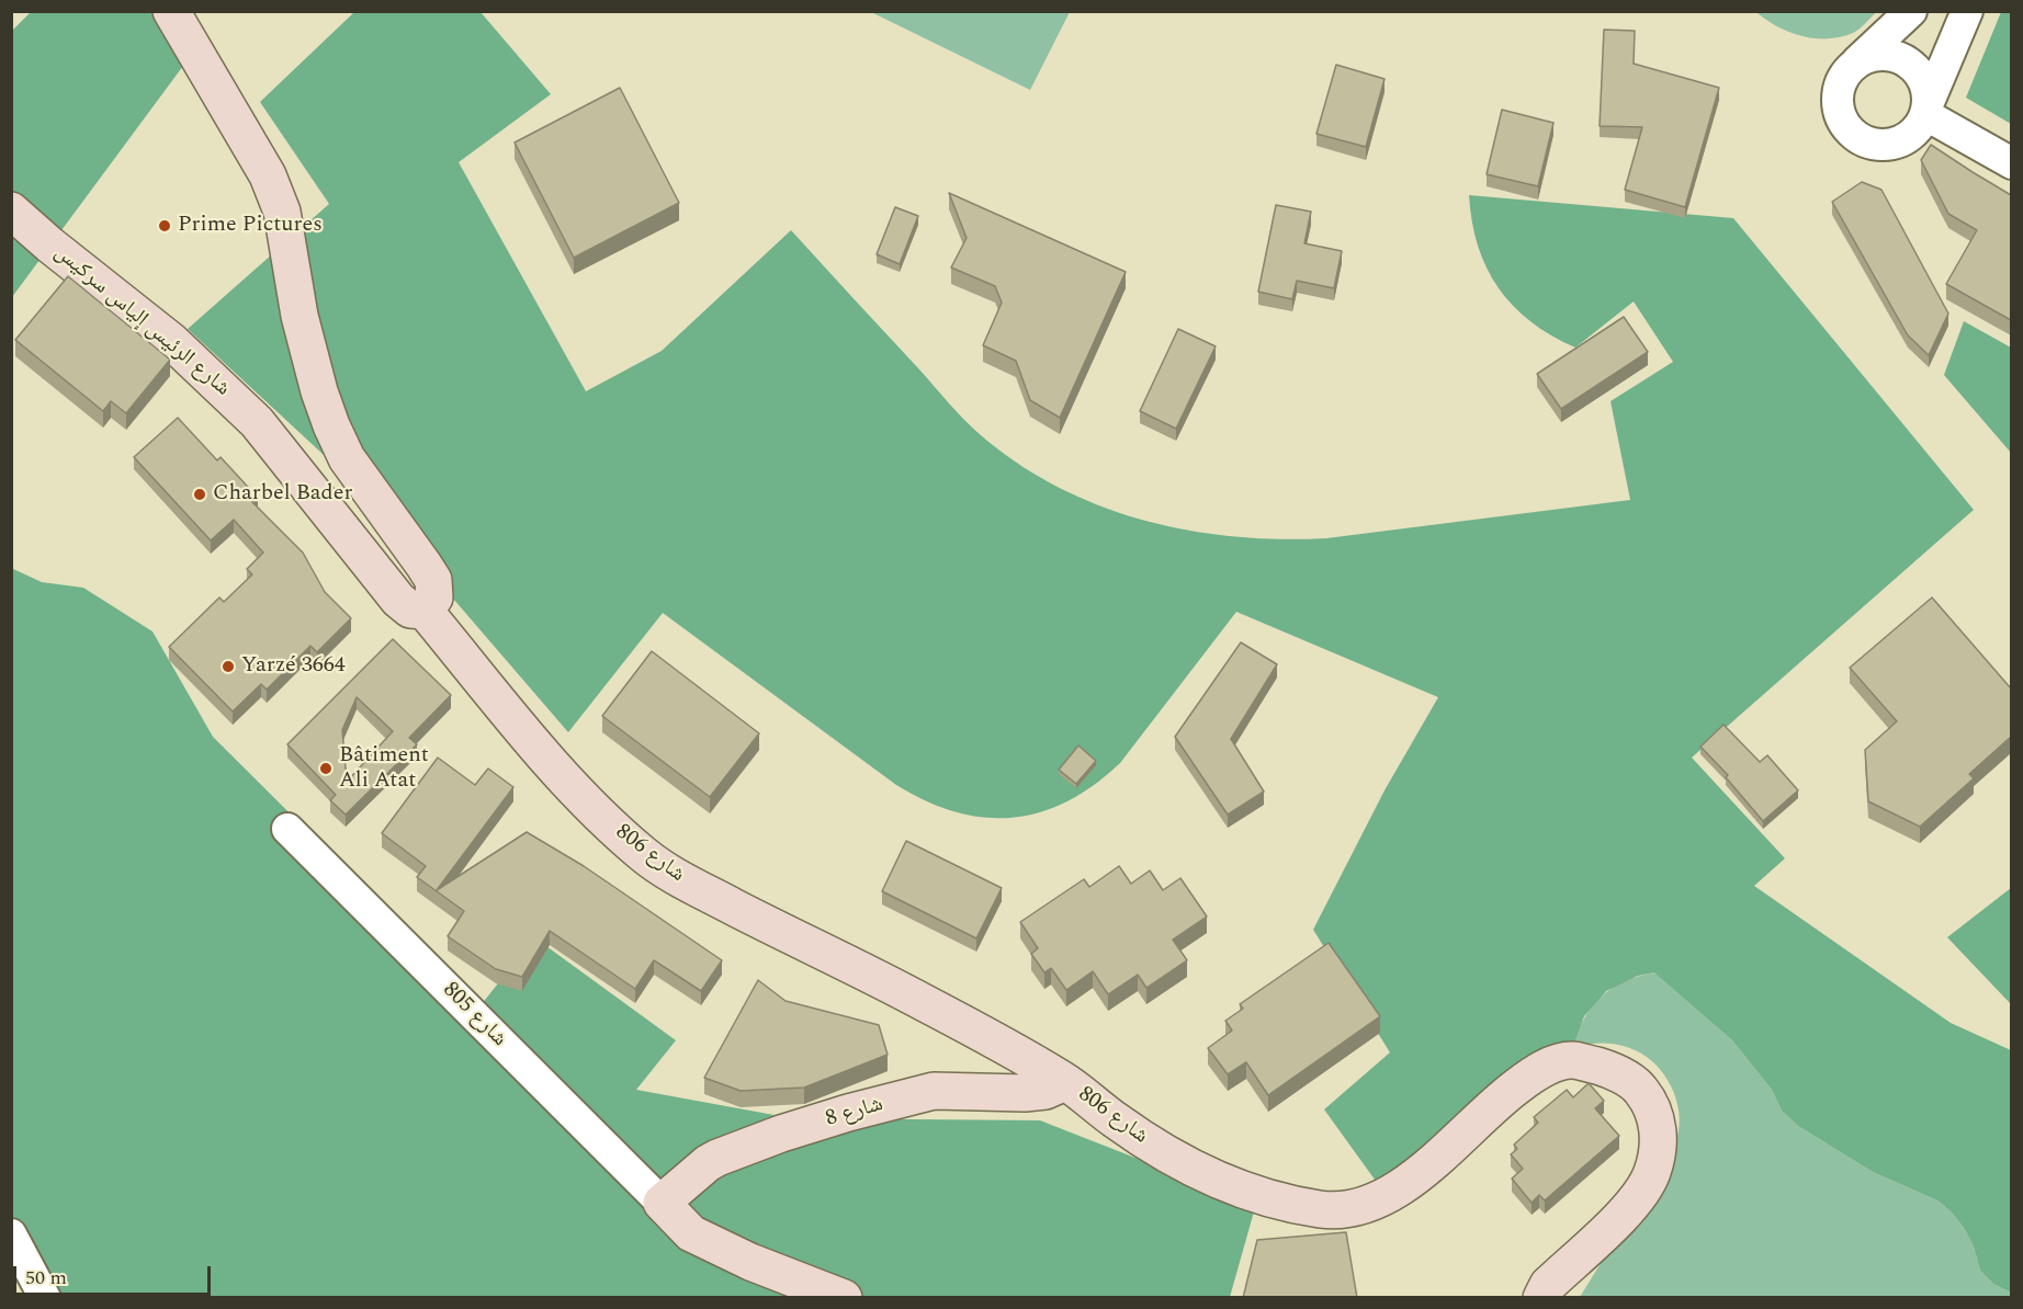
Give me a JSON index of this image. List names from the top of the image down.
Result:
{
  "streets": {
    "street": [
      "شارع الرئيس إلياس سركيس",
      "شارع 806",
      "شارع 805",
      "شارع 8"
    ]
  },
  "crossings": [
    ["شارع الرئيس إلياس سركيس", "شارع 806"],
    ["شارع 806", "شارع 8"],
    ["شارع 805", "شارع 8"]
  ],
  "places": [
    "Prime Pictures",
    "Charbel Bader",
    "Yarzé 3664",
    "Bâtiment Ali Atat"
  ],
  "scale_bar": "50 m"
}
